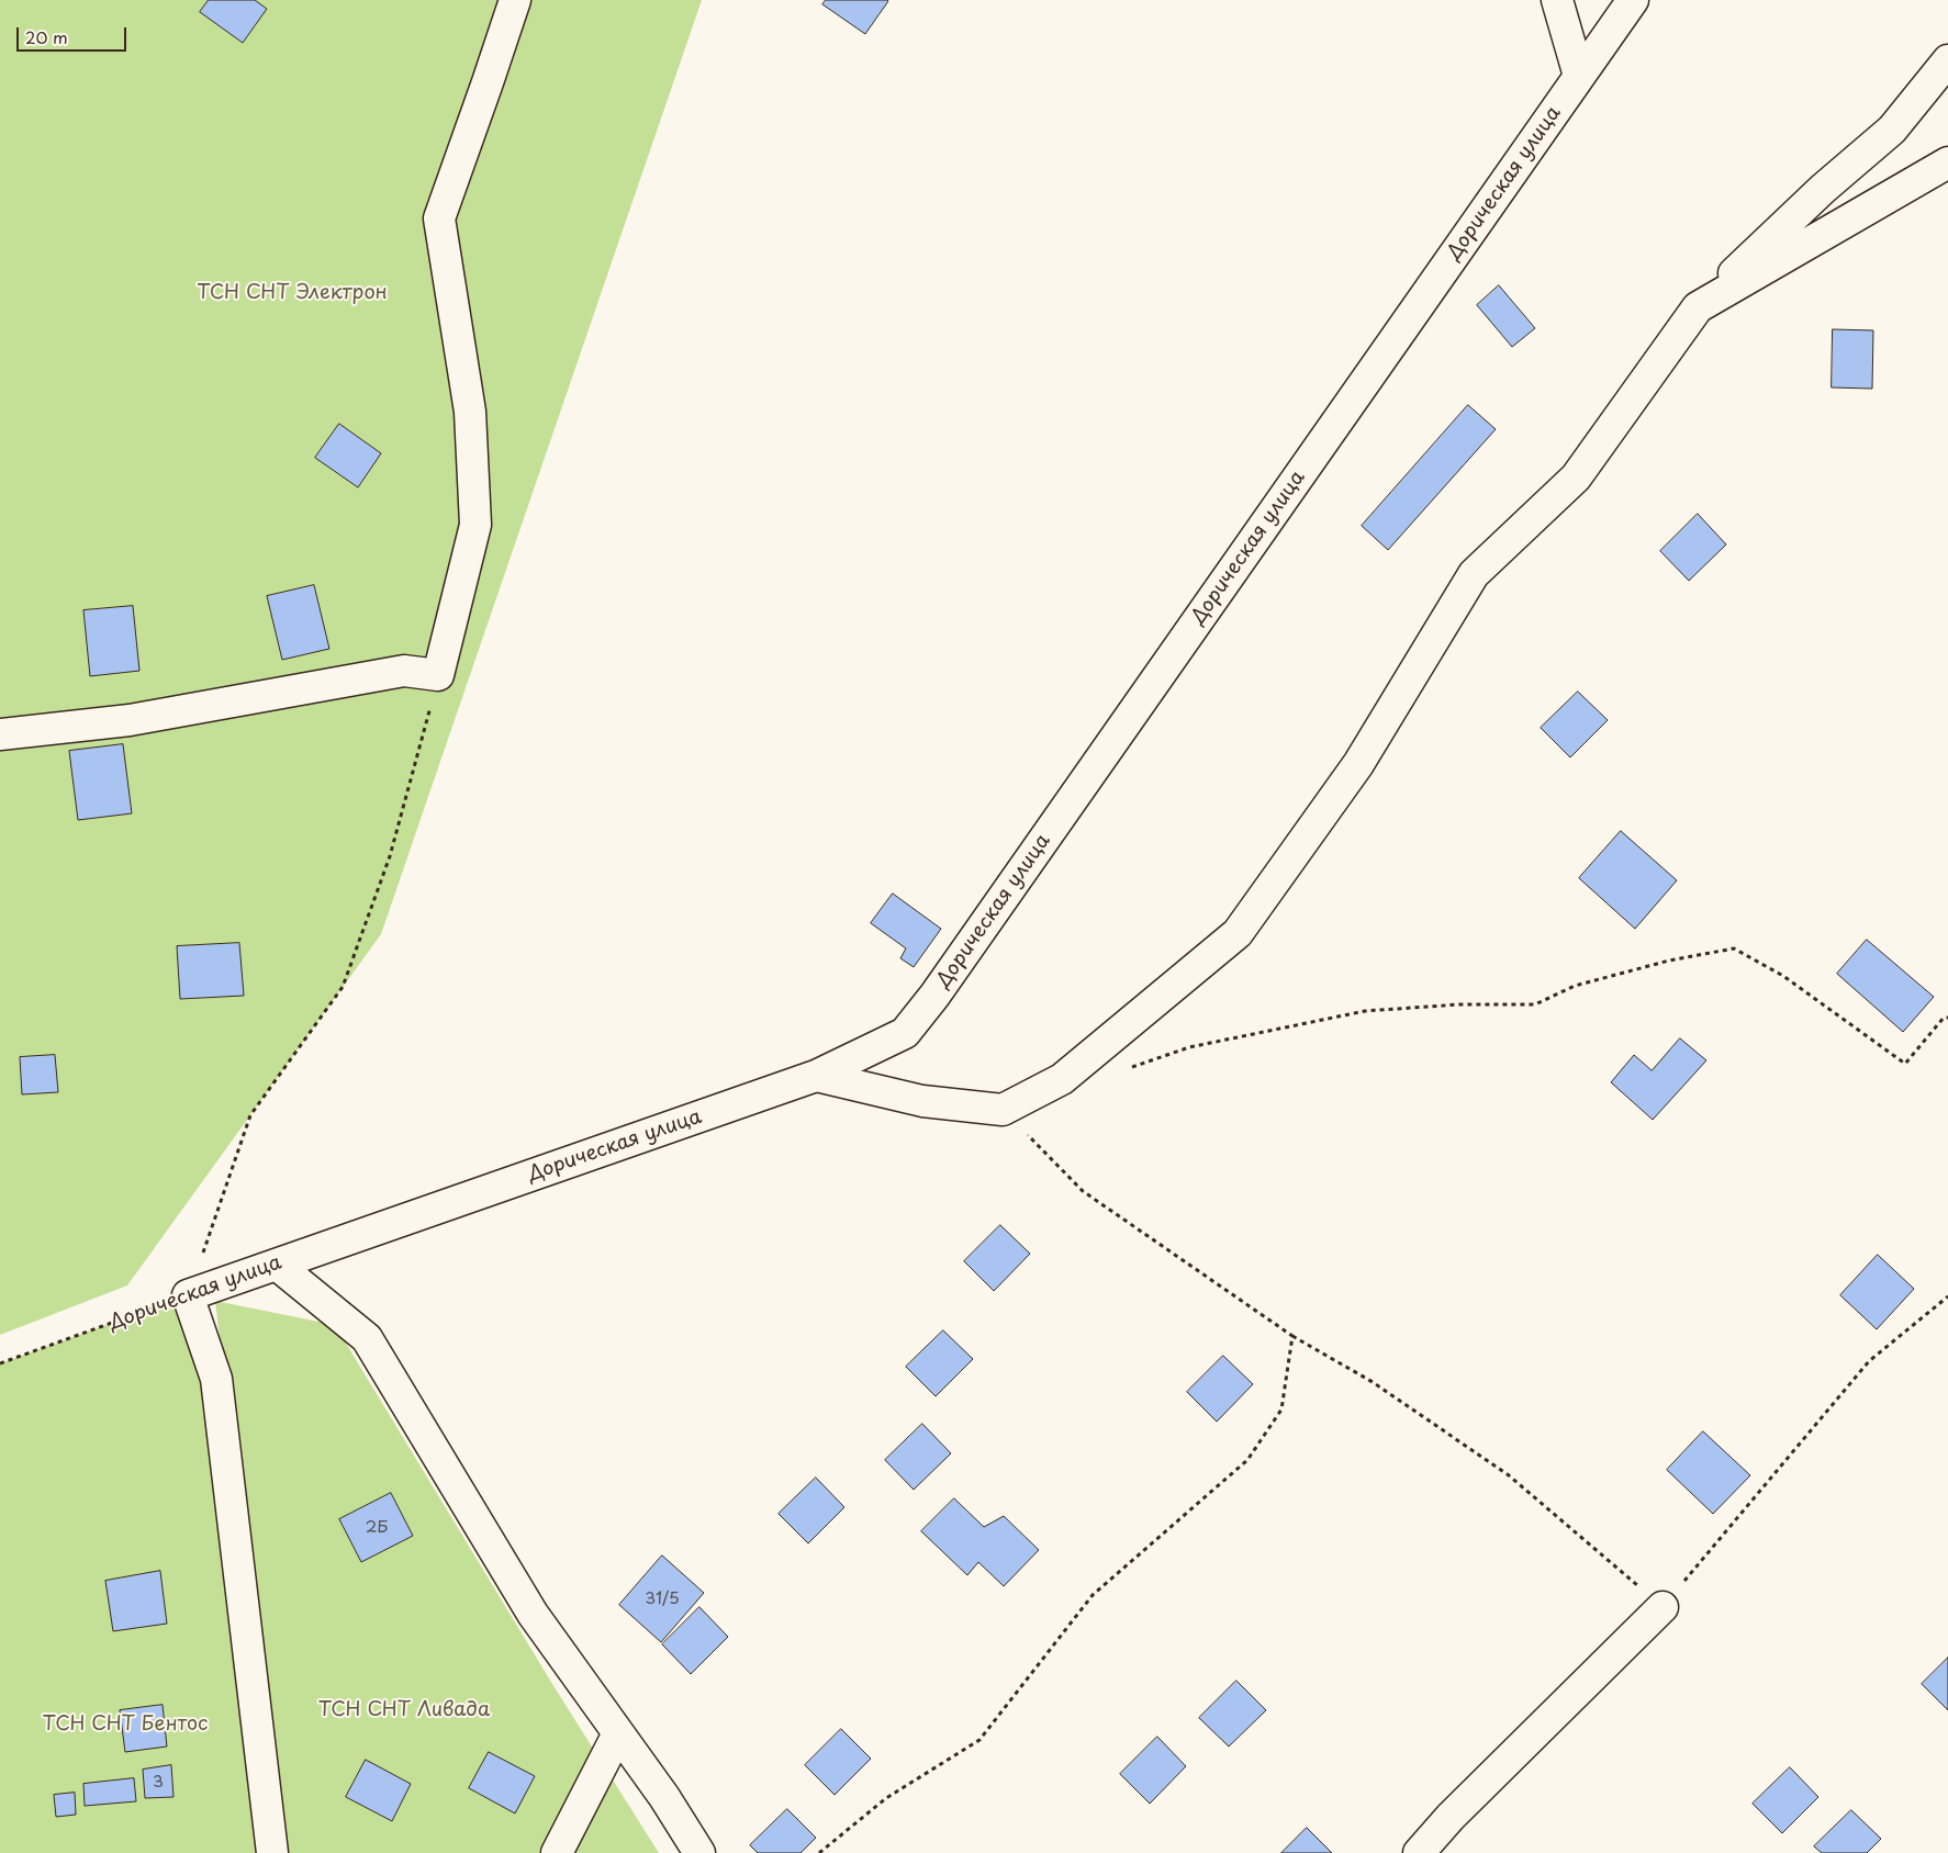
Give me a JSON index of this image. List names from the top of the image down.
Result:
{
  "streets": {
    "street": ["Дорическая улица"]
  },
  "parks": ["ТСН СНТ Электрон", "ТСН СНТ Ливада", "ТСН СНТ Бентос"],
  "house_numbers": ["2Б", "31/5", "3"],
  "scale_bar": "20 m"
}
